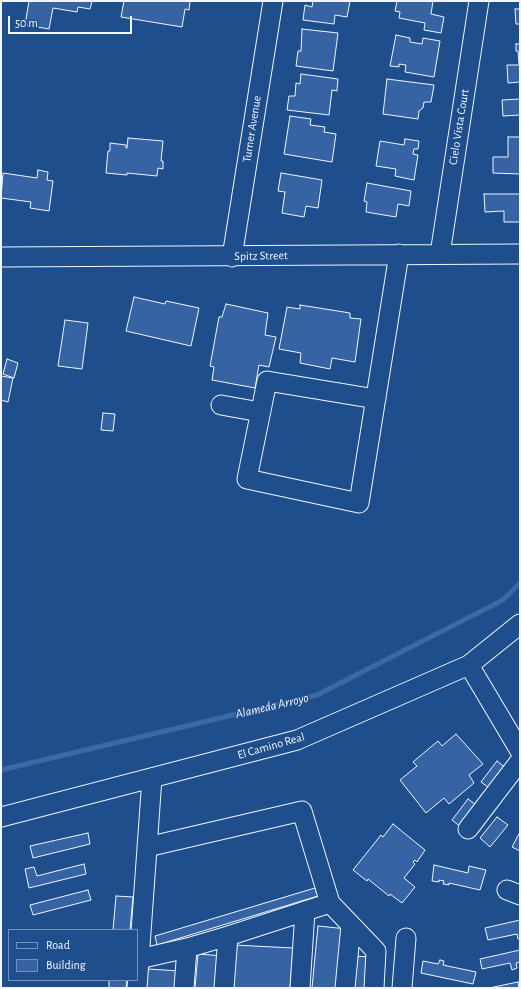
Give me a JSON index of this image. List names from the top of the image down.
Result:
{
  "streets": {
    "street": [
      "Cielo Vista Court",
      "Turner Avenue",
      "Spitz Street",
      "El Camino Real"
    ]
  },
  "crossings": [
    ["Cielo Vista Court", "Spitz Street"],
    ["Turner Avenue", "Spitz Street"]
  ],
  "water": ["Alameda Arroyo"],
  "legend": ["Road", "Building"],
  "scale_bar": "50 m"
}
